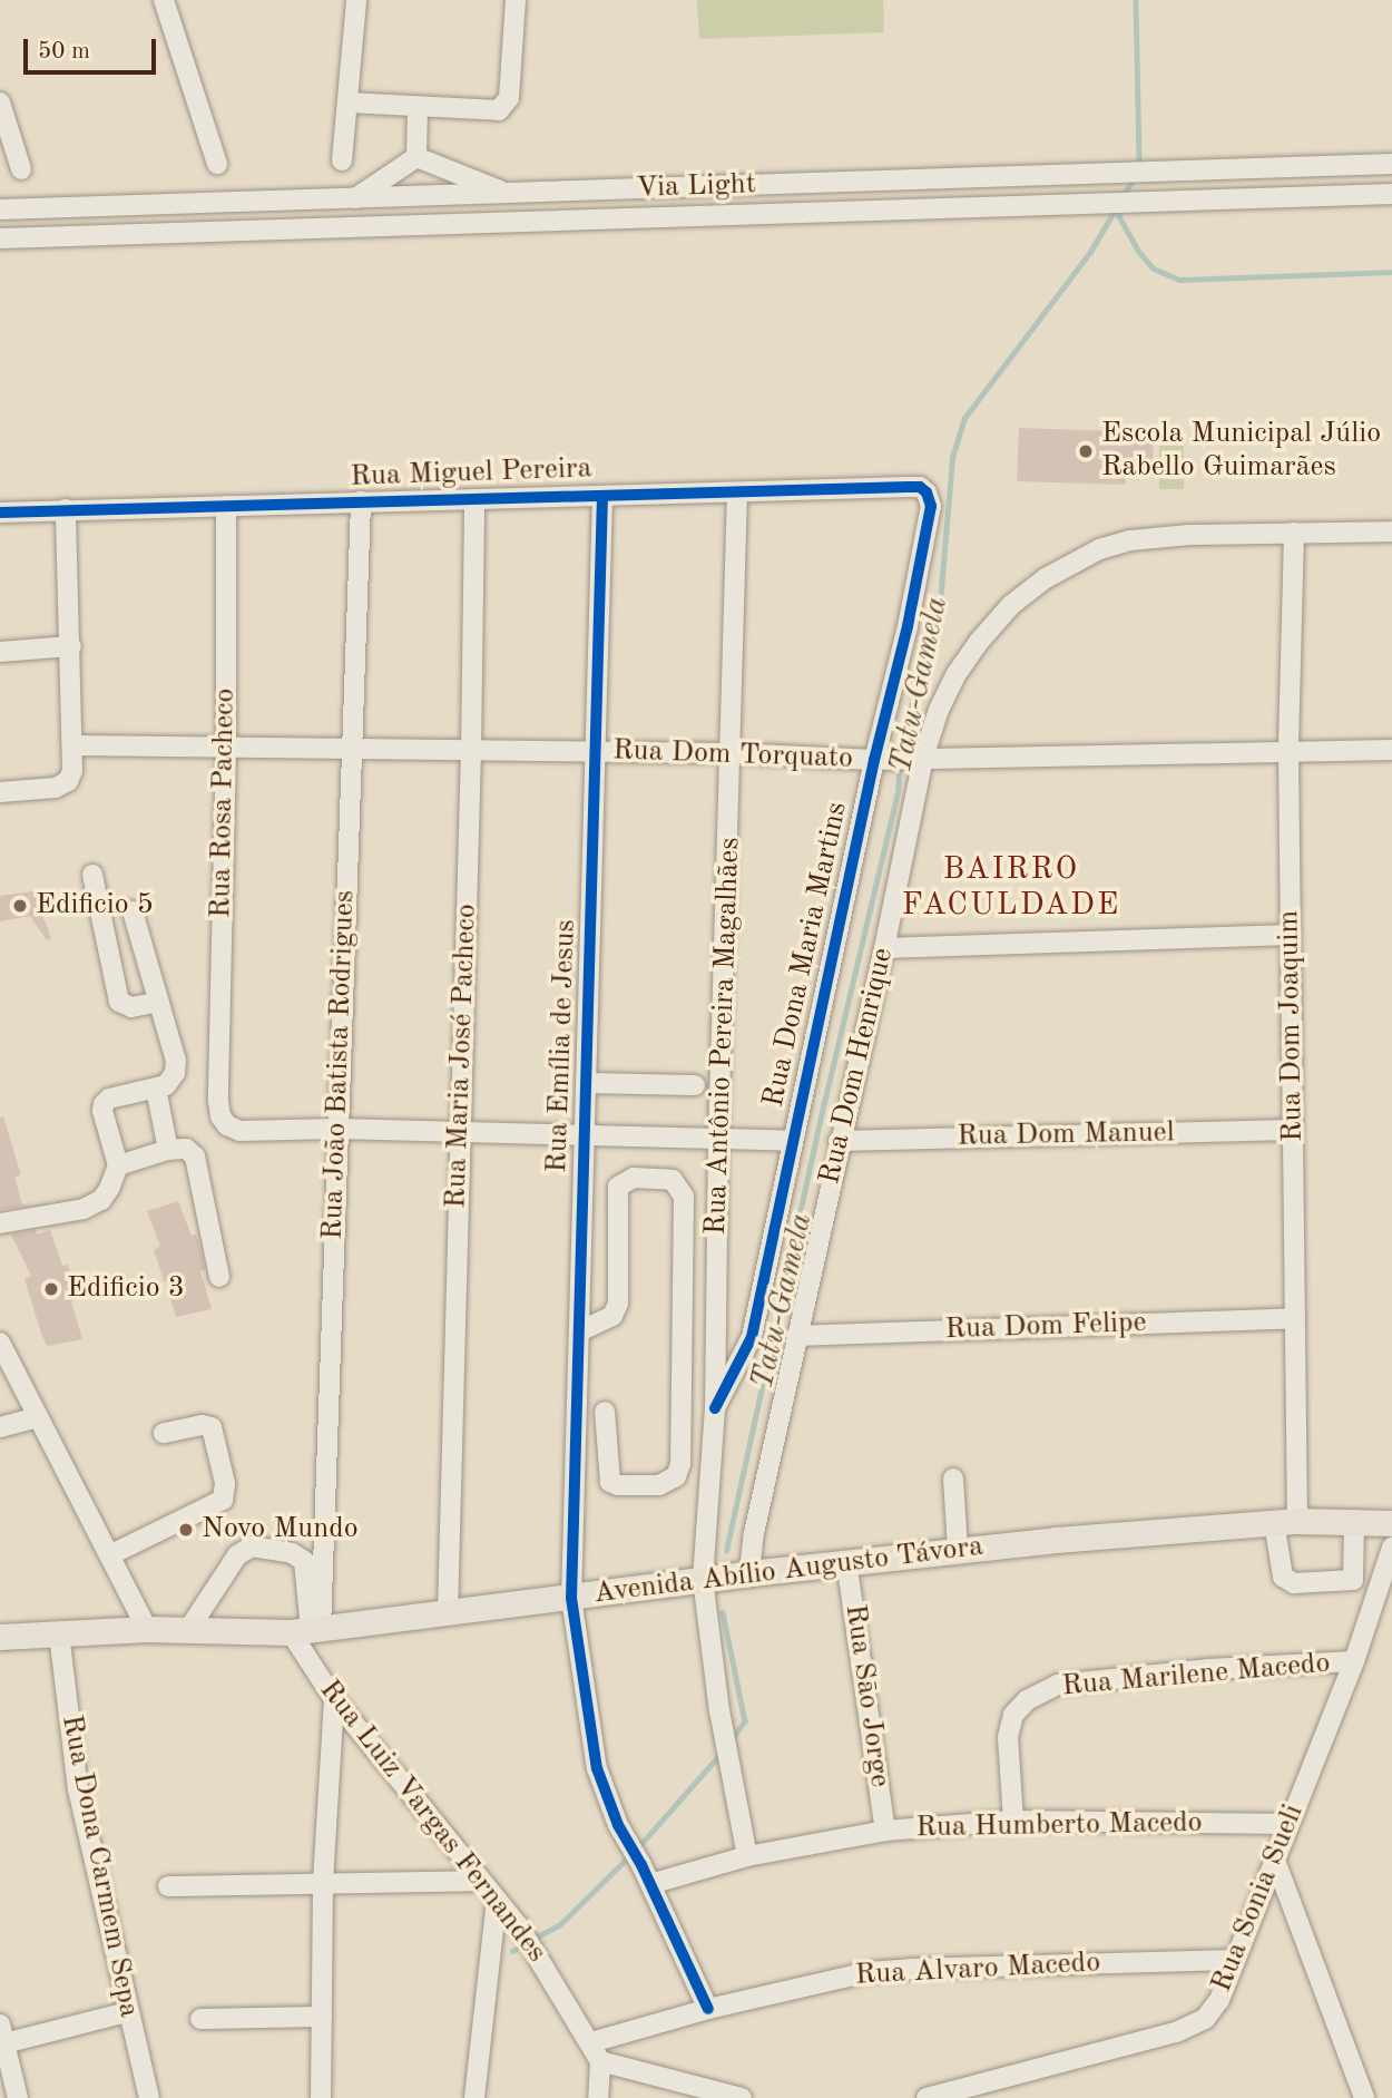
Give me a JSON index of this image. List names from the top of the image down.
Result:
{
  "streets": {
    "main road": ["Avenida Abílio Augusto Távora"],
    "street": [
      "Via Light",
      "Rua Miguel Pereira",
      "Rua Dom Torquato",
      "Rua Rosa Pacheco",
      "Rua Dona Maria Martins",
      "Rua Dom Joaquim",
      "Rua Antônio Pereira Magalhães",
      "Rua Emília de Jesus",
      "Rua Maria José Pacheco",
      "Rua João Batista Rodrigues",
      "Rua Dom Henrique",
      "Rua Dom Manuel",
      "Rua Dom Felipe",
      "Rua Marilene Macedo",
      "Rua Sāo Jorge",
      "Rua Luiz Vargas Fernandes",
      "Rua Humberto Macedo",
      "Rua Dona Carmem Sepa",
      "Rua Sonia Sueli",
      "Rua Alvaro Macedo"
    ]
  },
  "crossings": [
    ["Rua Miguel Pereira", "Rua Rosa Pacheco"],
    ["Rua Miguel Pereira", "Rua Dona Maria Martins"],
    ["Rua Miguel Pereira", "Rua Antônio Pereira Magalhães"],
    ["Rua Miguel Pereira", "Rua Emília de Jesus"],
    ["Rua Miguel Pereira", "Rua Maria José Pacheco"],
    ["Rua Miguel Pereira", "Rua João Batista Rodrigues"],
    ["Rua Dom Torquato", "Rua Rosa Pacheco"],
    ["Rua Dom Torquato", "Rua Dona Maria Martins"],
    ["Rua Dom Torquato", "Rua Dom Joaquim"],
    ["Rua Dom Torquato", "Rua Antônio Pereira Magalhães"],
    ["Rua Dom Torquato", "Rua Emília de Jesus"],
    ["Rua Dom Torquato", "Rua Maria José Pacheco"],
    ["Rua Dom Torquato", "Rua João Batista Rodrigues"],
    ["Rua Dom Torquato", "Rua Dom Henrique"],
    ["Rua Rosa Pacheco", "Rua João Batista Rodrigues"],
    ["Rua Dona Maria Martins", "Rua Antônio Pereira Magalhães"],
    ["Rua Dom Joaquim", "Rua Dom Henrique"],
    ["Rua Dom Joaquim", "Rua Dom Manuel"],
    ["Rua Dom Joaquim", "Rua Dom Felipe"],
    ["Rua Dom Joaquim", "Avenida Abílio Augusto Távora"],
    ["Rua Antônio Pereira Magalhães", "Avenida Abílio Augusto Távora"],
    ["Rua Antônio Pereira Magalhães", "Rua Humberto Macedo"],
    ["Rua Emília de Jesus", "Avenida Abílio Augusto Távora"],
    ["Rua Emília de Jesus", "Rua Humberto Macedo"],
    ["Rua Emília de Jesus", "Rua Alvaro Macedo"],
    ["Rua Maria José Pacheco", "Avenida Abílio Augusto Távora"],
    ["Rua João Batista Rodrigues", "Avenida Abílio Augusto Távora"],
    ["Rua João Batista Rodrigues", "Rua Luiz Vargas Fernandes"],
    ["Rua Dom Henrique", "Rua Dom Manuel"],
    ["Rua Dom Henrique", "Rua Dom Felipe"],
    ["Rua Dom Henrique", "Avenida Abílio Augusto Távora"],
    ["Avenida Abílio Augusto Távora", "Rua Sāo Jorge"],
    ["Avenida Abílio Augusto Távora", "Rua Luiz Vargas Fernandes"],
    ["Avenida Abílio Augusto Távora", "Rua Dona Carmem Sepa"],
    ["Rua Marilene Macedo", "Rua Humberto Macedo"],
    ["Rua Marilene Macedo", "Rua Sonia Sueli"],
    ["Rua Sāo Jorge", "Rua Humberto Macedo"],
    ["Rua Luiz Vargas Fernandes", "Rua Alvaro Macedo"],
    ["Rua Humberto Macedo", "Rua Sonia Sueli"],
    ["Rua Sonia Sueli", "Rua Alvaro Macedo"]
  ],
  "districts": ["BAIRRO FACULDADE"],
  "water": ["Tatu-Gamela"],
  "places": [
    "Escola Municipal Júlio Rabello Guimarães",
    "Edificio 5",
    "Edificio 3",
    "Novo Mundo"
  ],
  "scale_bar": "50 m"
}
